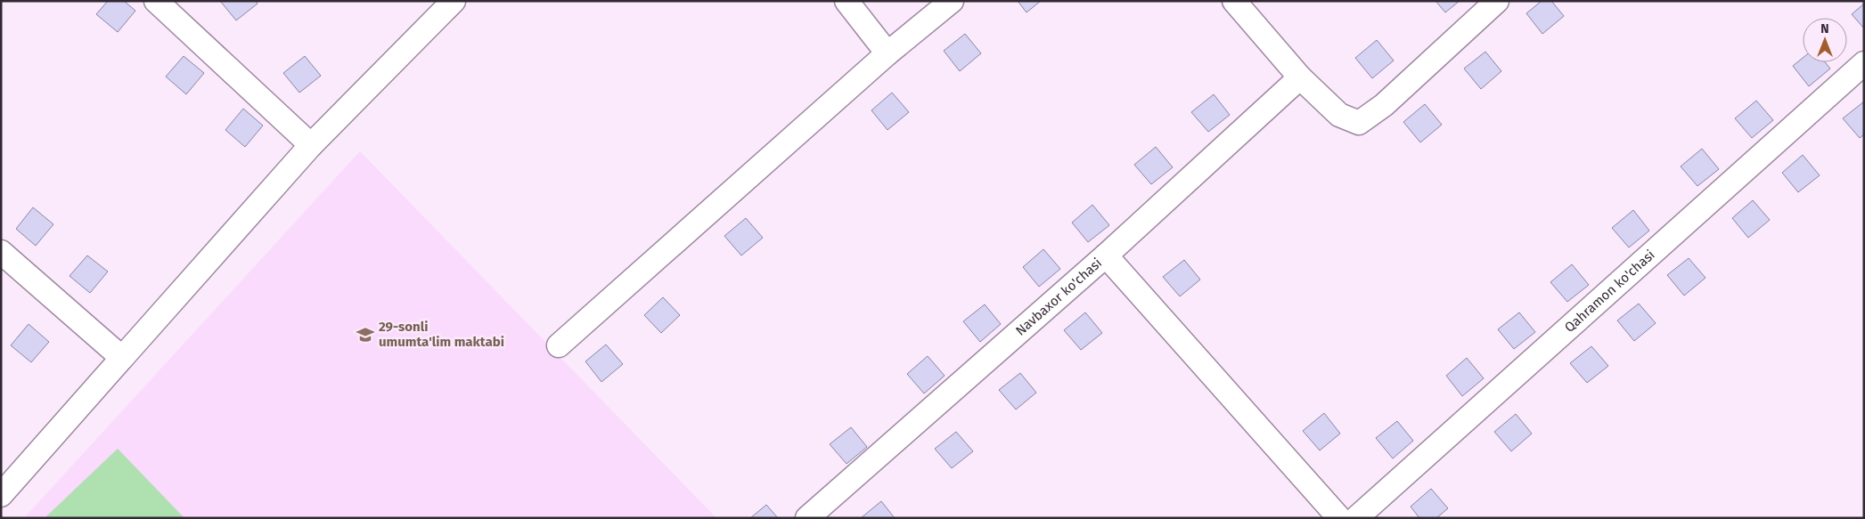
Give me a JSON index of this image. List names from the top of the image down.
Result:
{
  "streets": {
    "street": ["Qahramon ko'chasi", "Navbaxor ko'chasi"]
  },
  "places": {
    "school or university": ["29-sonli umumta'lim maktabi"]
  },
  "north": "top"
}
